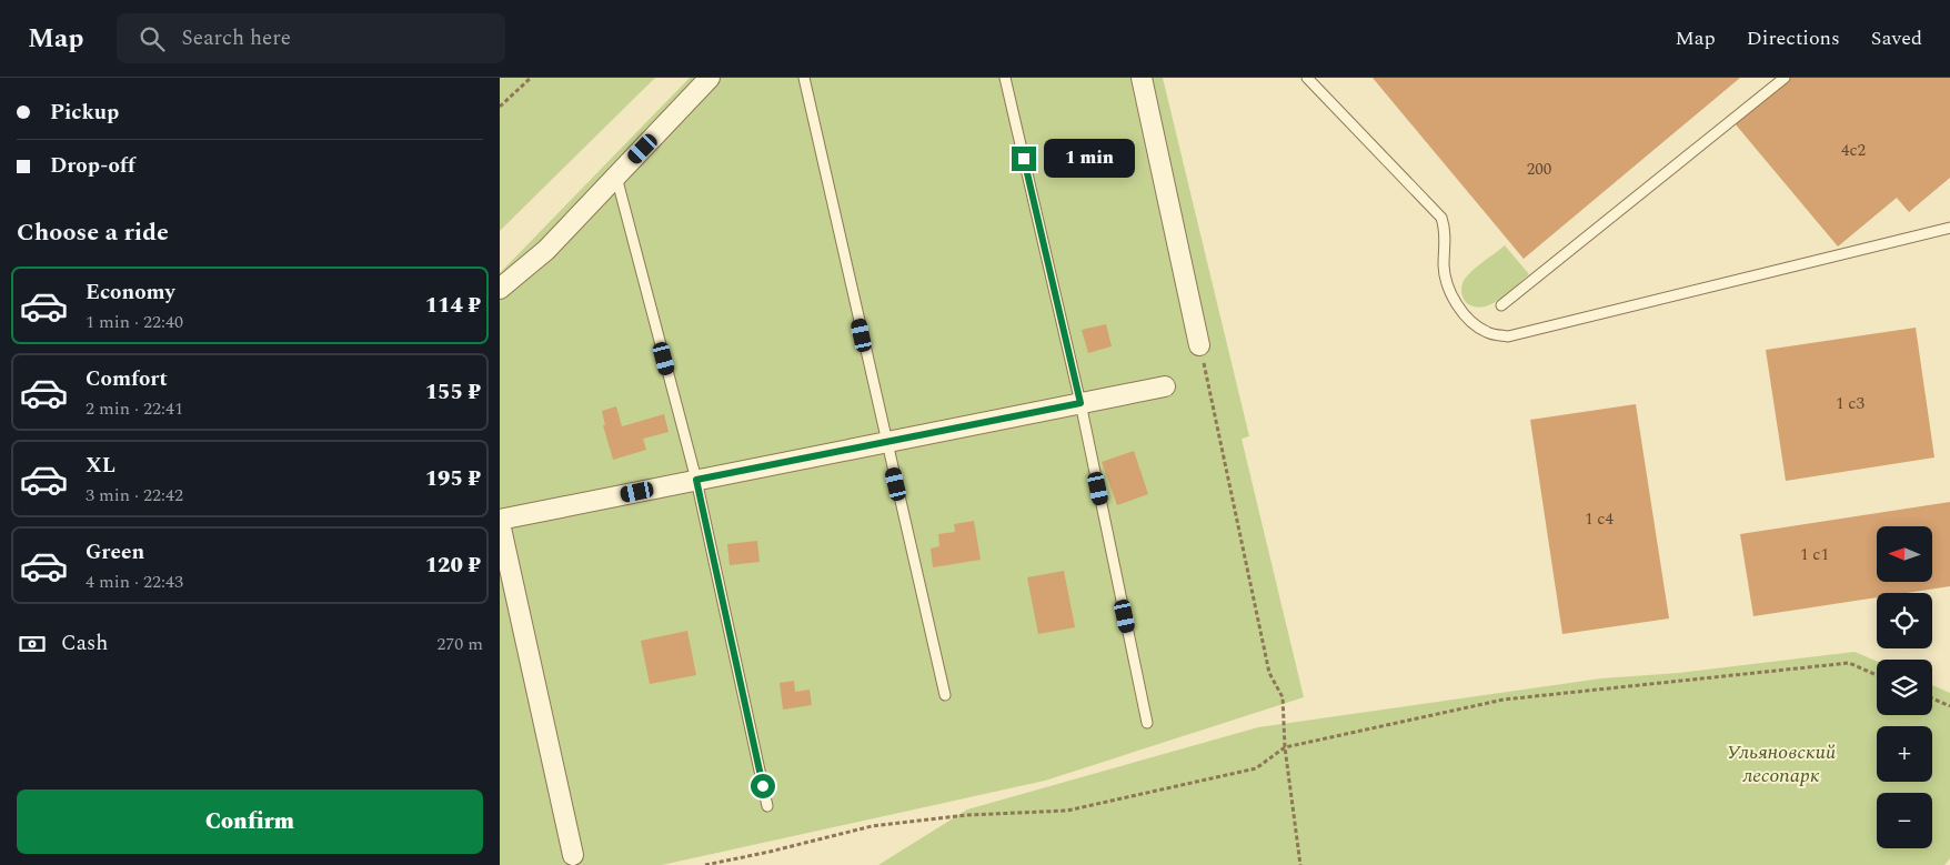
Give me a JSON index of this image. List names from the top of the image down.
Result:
{
  "parks": ["Ульяновский лесопарк"],
  "house_numbers": [
    "4с2",
    "200",
    "1 с3",
    "1 с4",
    "1 с1"
  ],
  "north": "left",
  "page": {
    "header": "Map",
    "search": "Search here",
    "nav": ["Map", "Directions", "Saved"],
    "banner": ["Pickup", "Drop-off"],
    "bubble": "1 min",
    "heading": "Choose a ride",
    "list": [
      {
        "name": "Economy",
        "note": "1 min · 22:40",
        "value": "114 ₽"
      },
      {
        "name": "Comfort",
        "note": "2 min · 22:41",
        "value": "155 ₽"
      },
      {
        "name": "XL",
        "note": "3 min · 22:42",
        "value": "195 ₽"
      },
      {
        "name": "Green",
        "note": "4 min · 22:43",
        "value": "120 ₽"
      }
    ],
    "map_buttons": ["+", "−"],
    "pay": ["Cash", "270 m"],
    "buttons": "Confirm"
  }
}
